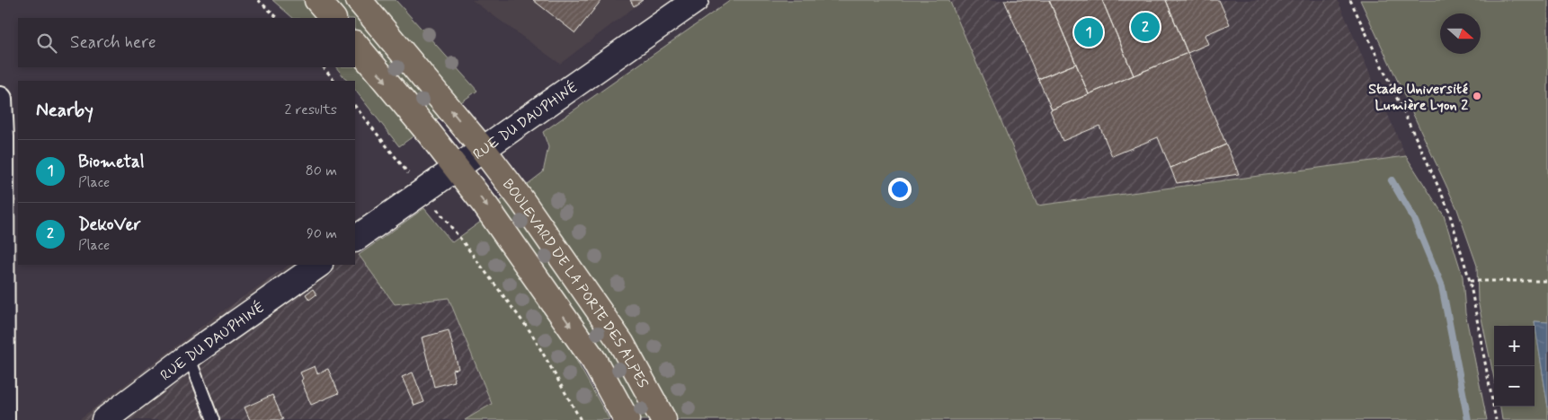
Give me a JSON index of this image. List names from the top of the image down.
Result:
{
  "streets": {
    "main road": ["BOULEVARD DE LA PORTE DES ALPES"],
    "street": ["RUE DU DAUPHINÉ"]
  },
  "crossings": [
    ["RUE DU DAUPHINÉ", "BOULEVARD DE LA PORTE DES ALPES"]
  ],
  "places": ["Stade Université Lumière Lyon 2"],
  "north": "right",
  "page": {
    "pins": ["2", "1"],
    "search": "Search here",
    "heading": ["Nearby", "2 results"],
    "list": [
      {
        "mark": "1",
        "name": "Biometal",
        "note": "Place",
        "value": "80 m"
      },
      {
        "mark": "2",
        "name": "DekoVer",
        "note": "Place",
        "value": "90 m"
      }
    ],
    "map_buttons": ["+", "−"]
  }
}
